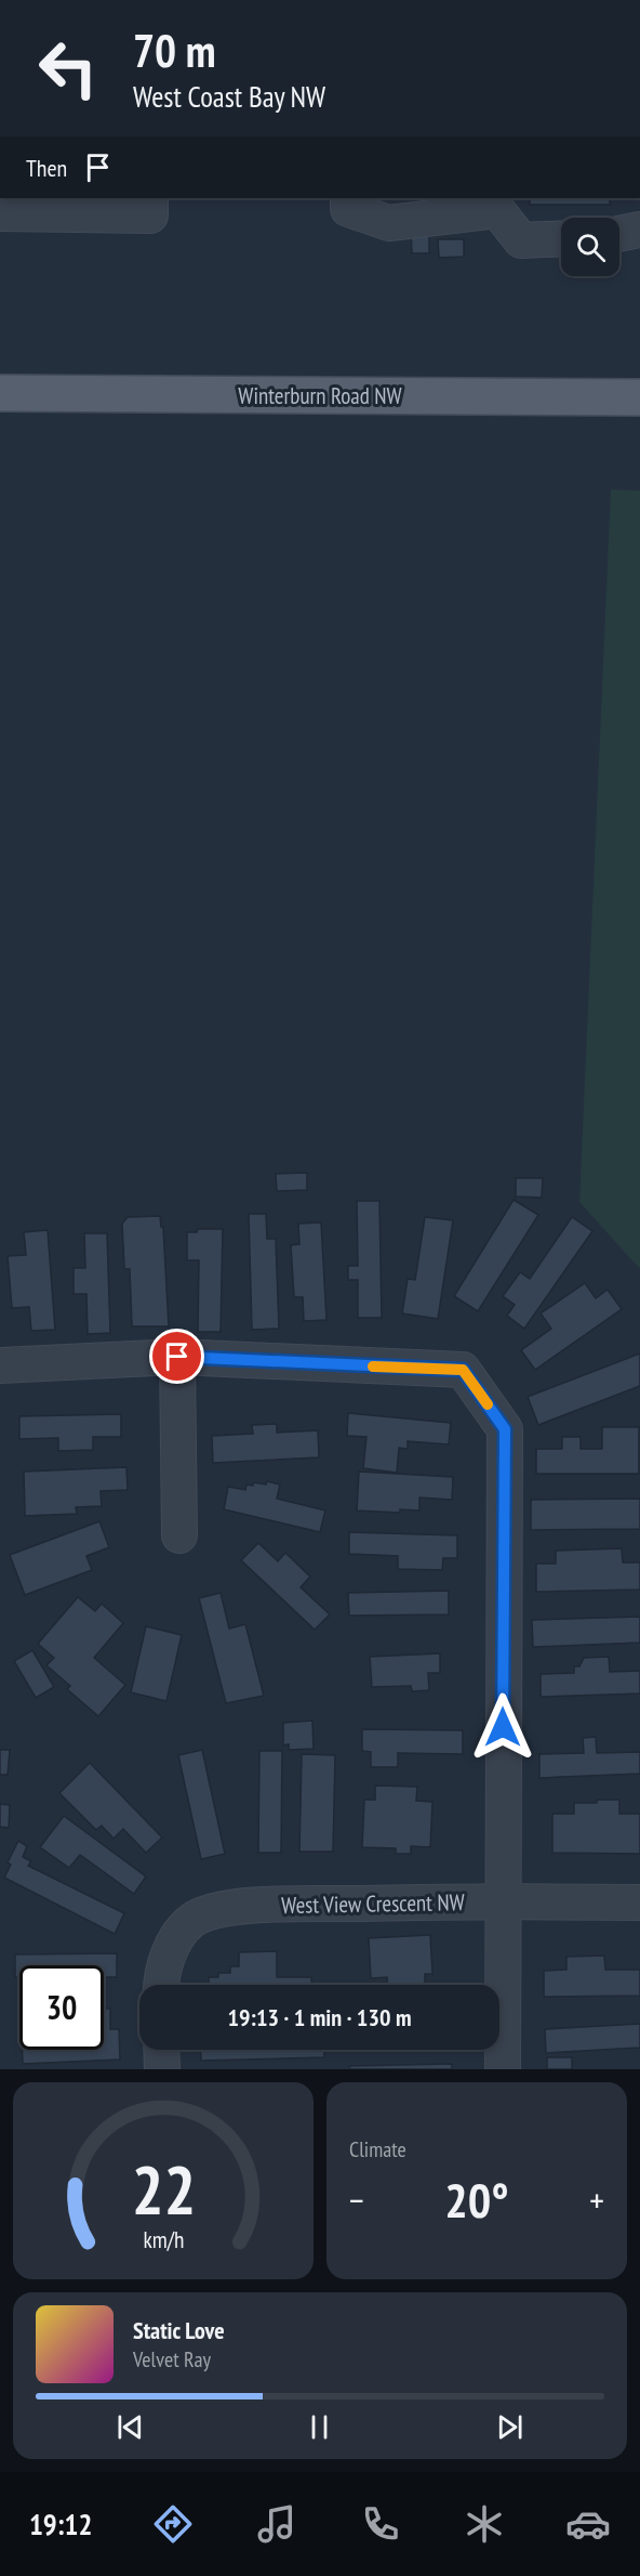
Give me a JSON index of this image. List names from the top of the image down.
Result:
{
  "streets": {
    "main road": ["Winterburn Road NW"],
    "street": ["West View Crescent NW"]
  },
  "page": {
    "turn": ["70 m", "West Coast Bay NW"],
    "then": "Then",
    "limit": "30",
    "trip": "19:13 · 1 min · 130 m",
    "tile": "Climate",
    "heat": ["−", "20°", "+"],
    "song": ["Static Love", "Velvet Ray"],
    "tabs": "19:12",
    "gauge": ["22", "km/h"]
  }
}
